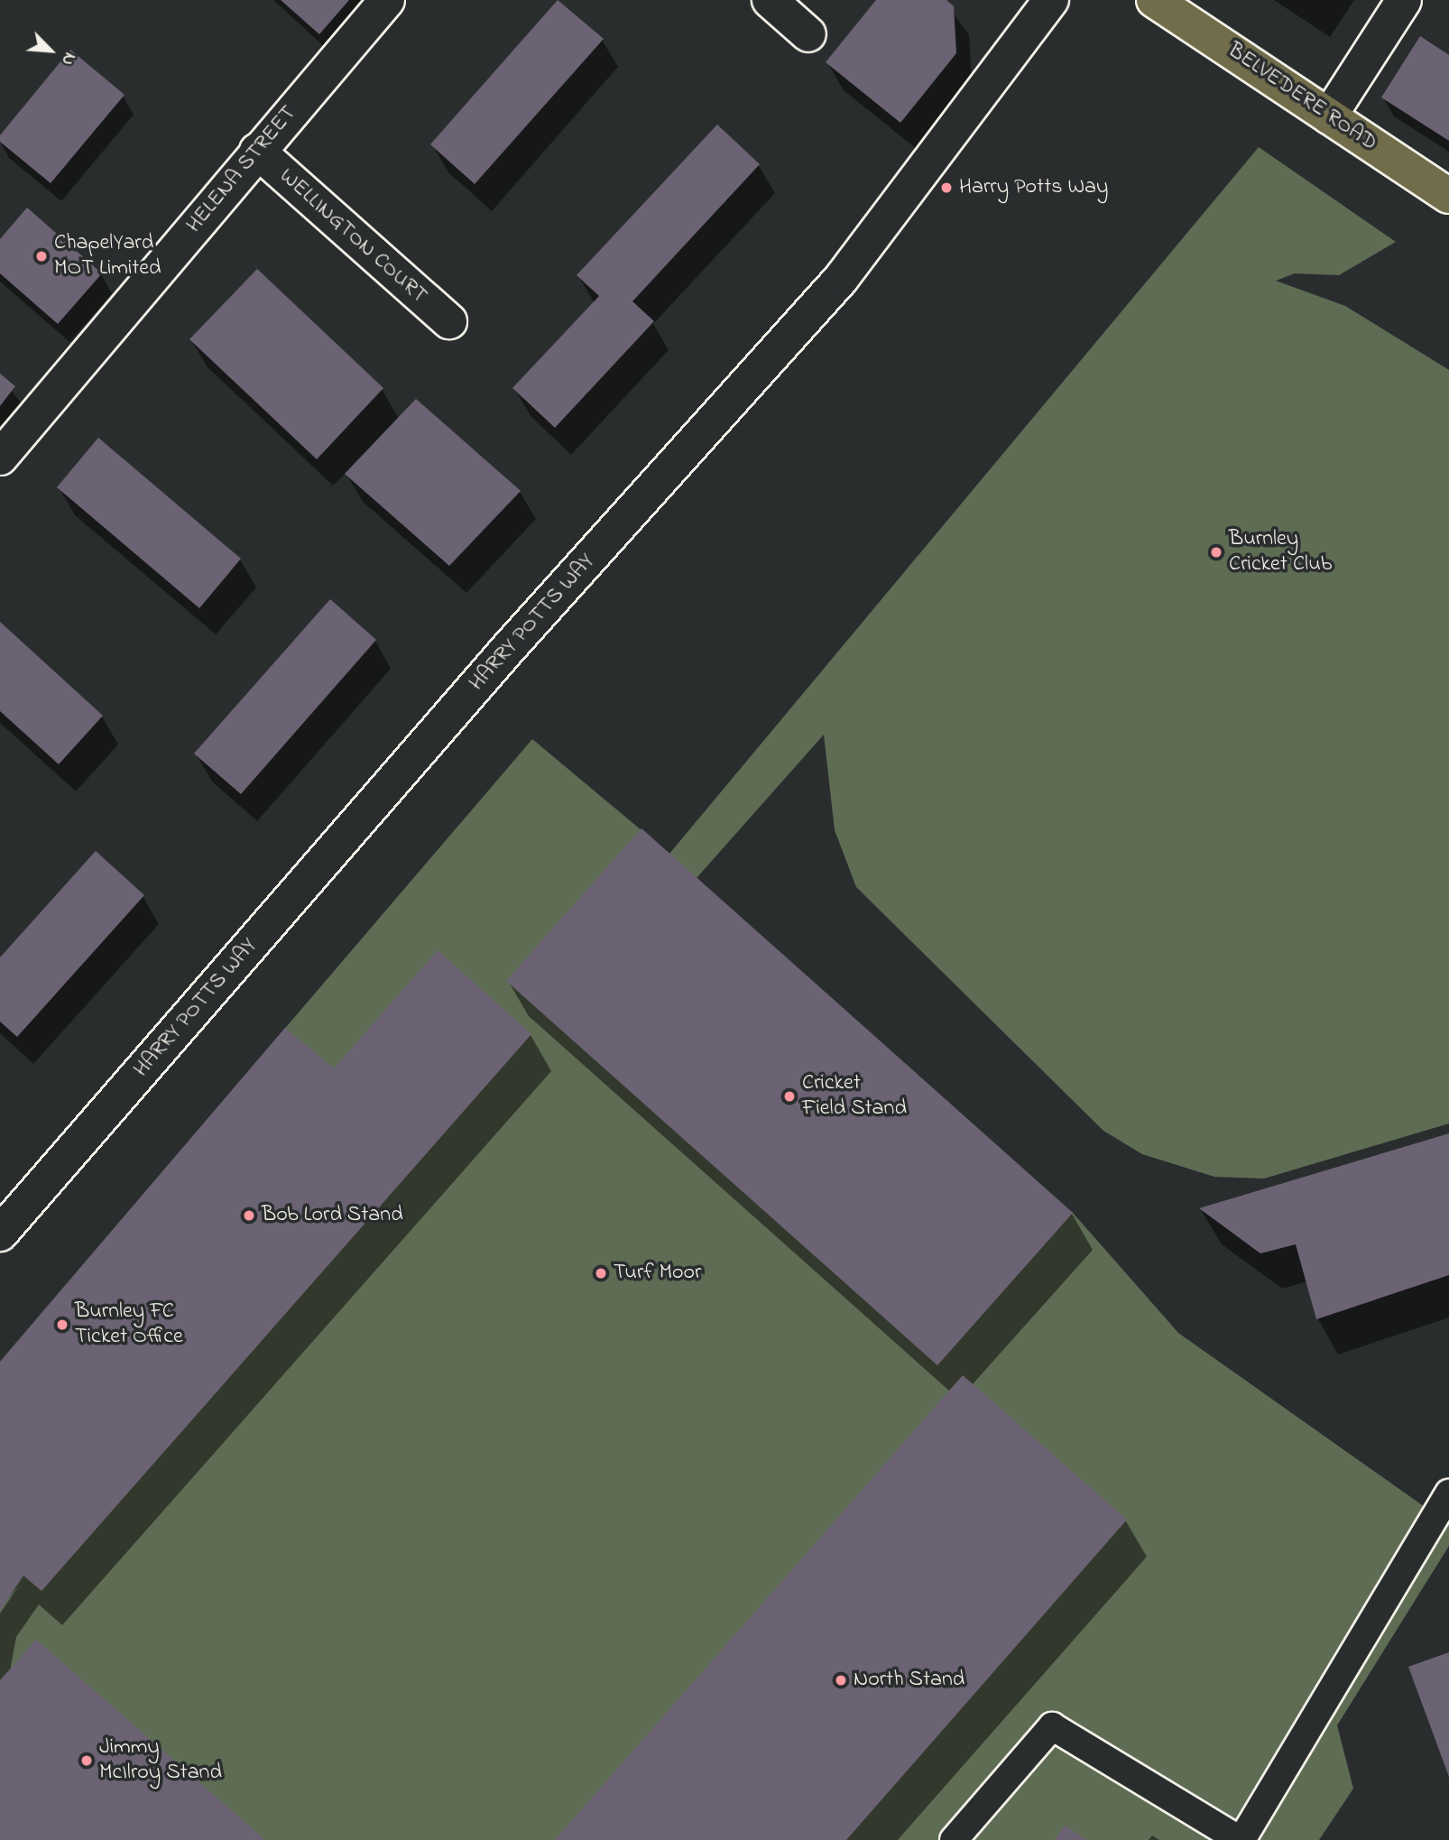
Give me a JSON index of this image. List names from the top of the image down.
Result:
{
  "streets": {
    "highway": ["BELVEDERE ROAD"],
    "street": ["HELENA STREET", "WELLINGTON COURT", "HARRY POTTS WAY"]
  },
  "crossings": [
    ["HELENA STREET", "WELLINGTON COURT"]
  ],
  "places": [
    "Harry Potts Way",
    "ChapelYard MOT Limited",
    "Burnley Cricket Club",
    "Cricket Field Stand",
    "Bob Lord Stand",
    "Turf Moor",
    "Burnley FC Ticket Office",
    "North Stand",
    "Jimmy McIlroy Stand"
  ],
  "north": "bottom right"
}
